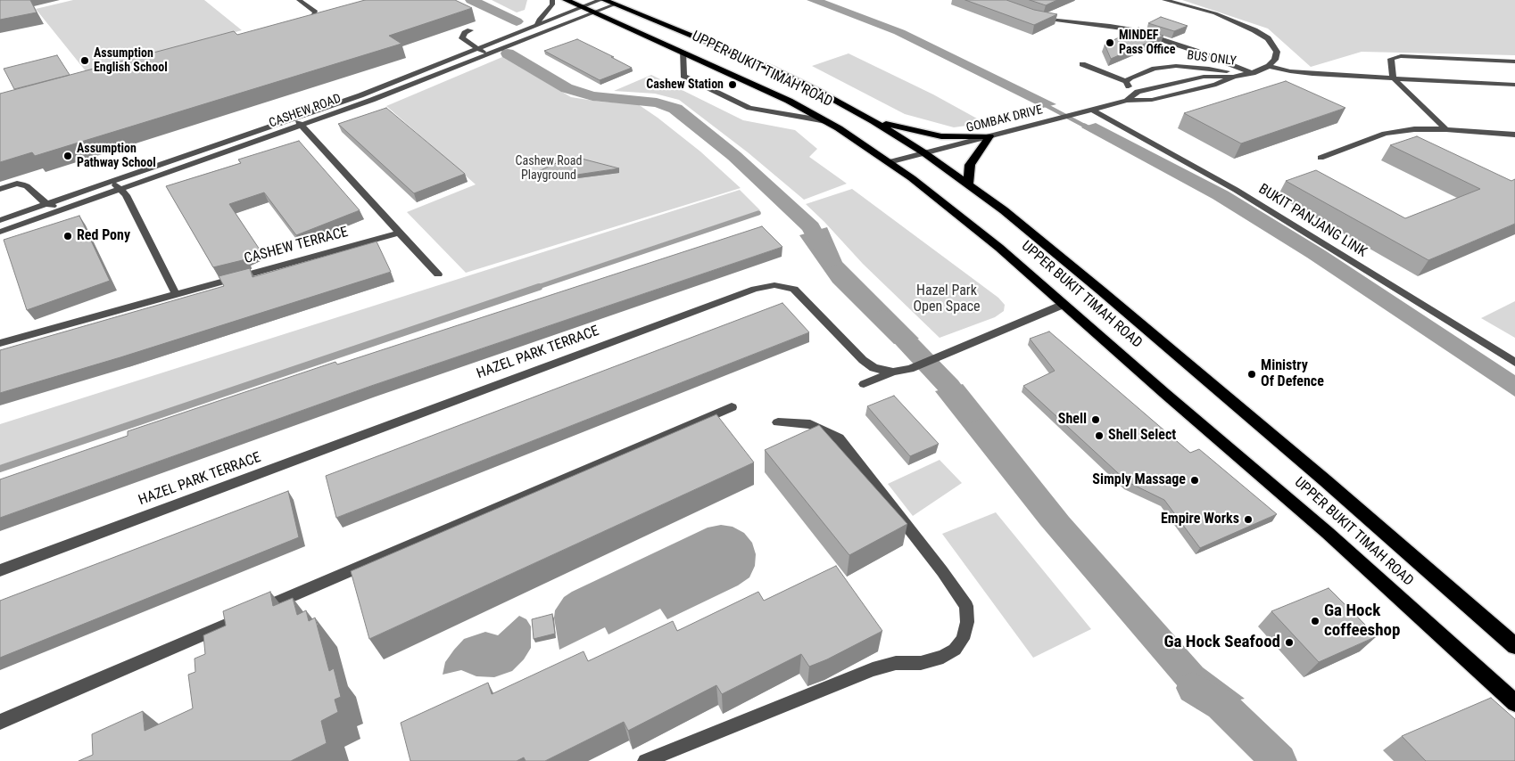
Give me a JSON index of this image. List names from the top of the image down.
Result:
{
  "streets": {
    "highway": ["UPPER BUKIT TIMAH ROAD"],
    "street": [
      "BUS ONLY",
      "CASHEW ROAD",
      "GOMBAK DRIVE",
      "BUKIT PANJANG LINK",
      "CASHEW TERRACE",
      "HAZEL PARK TERRACE"
    ]
  },
  "crossings": [
    ["BUS ONLY", "GOMBAK DRIVE"],
    ["UPPER BUKIT TIMAH ROAD", "CASHEW ROAD"],
    ["UPPER BUKIT TIMAH ROAD", "GOMBAK DRIVE"],
    ["UPPER BUKIT TIMAH ROAD", "HAZEL PARK TERRACE"],
    ["GOMBAK DRIVE", "BUKIT PANJANG LINK"]
  ],
  "parks": ["Cashew Road Playground", "Hazel Park Open Space"],
  "places": [
    "MINDEF Pass Office",
    "Assumption English School",
    "Cashew Station",
    "Assumption Pathway School",
    "Red Pony",
    "Ministry Of Defence",
    "Shell",
    "Shell Select",
    "Simply Massage",
    "Empire Works",
    "Ga Hock coffeeshop",
    "Ga Hock Seafood"
  ]
}
